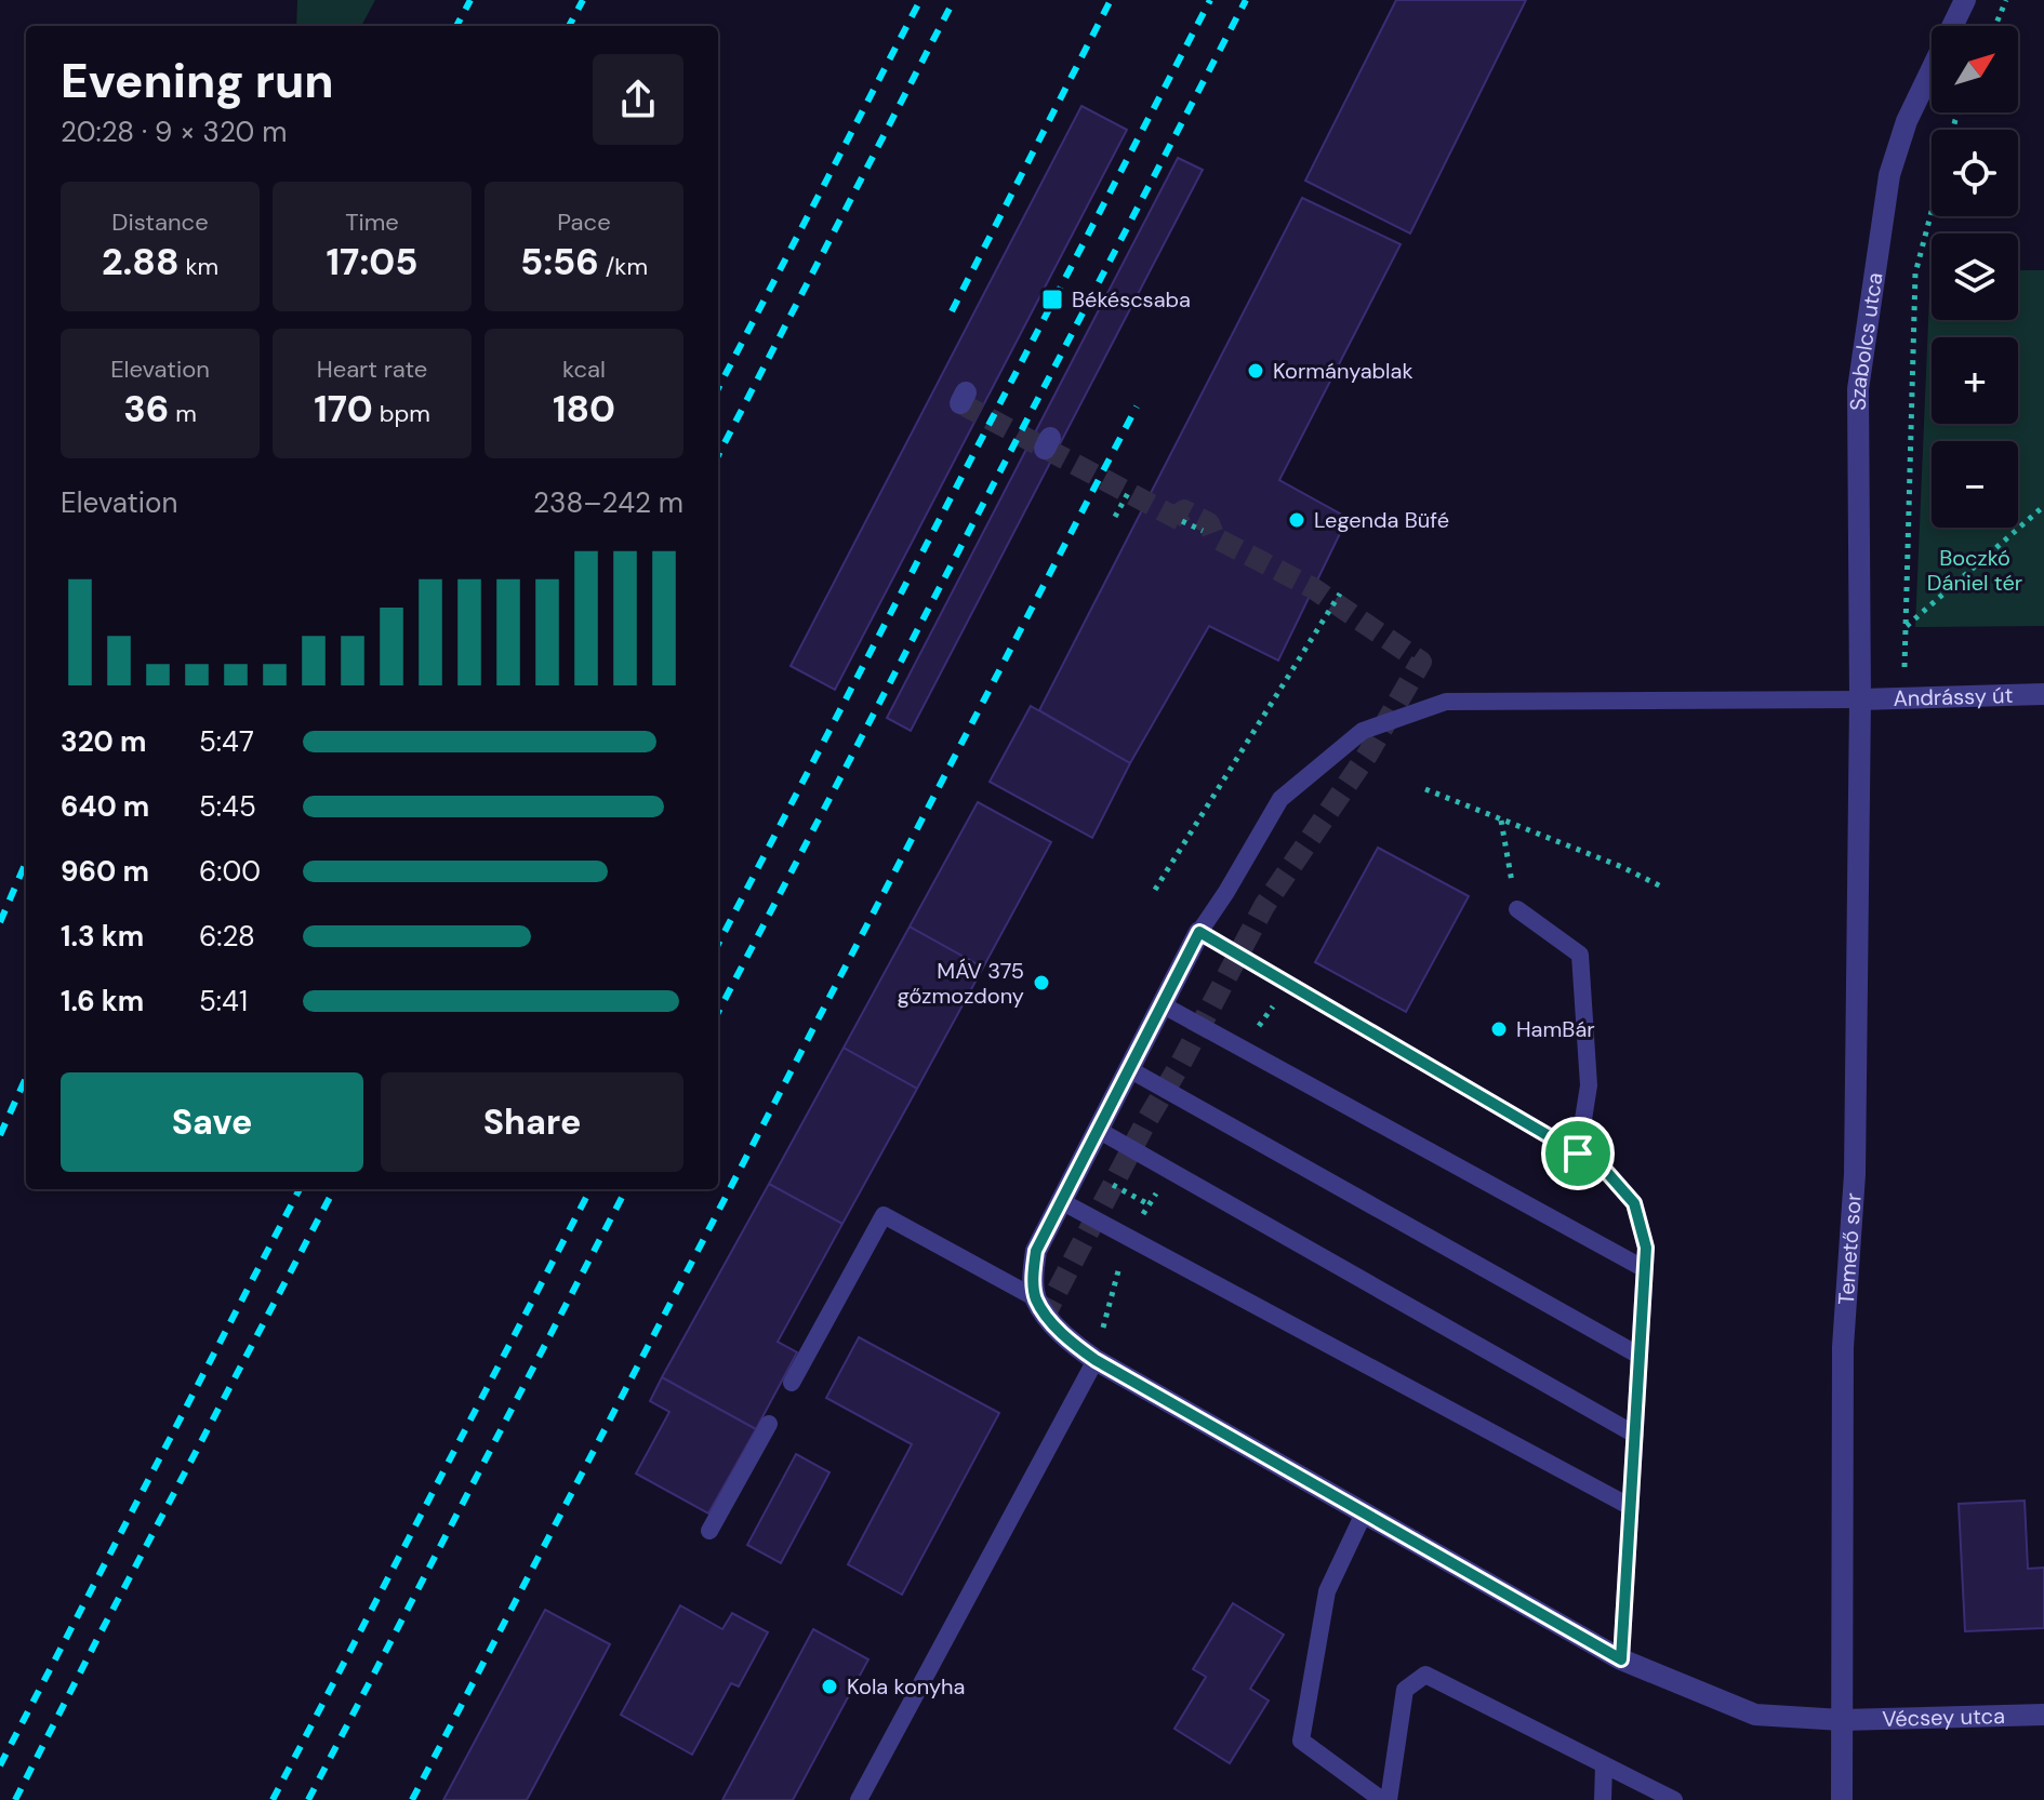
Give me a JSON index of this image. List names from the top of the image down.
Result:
{
  "streets": {
    "street": [
      "Szabolcs utca",
      "Andrássy út",
      "Temető sor",
      "Vécsey utca"
    ]
  },
  "crossings": [
    ["Szabolcs utca", "Andrássy út"],
    ["Szabolcs utca", "Temető sor"],
    ["Andrássy út", "Temető sor"],
    ["Temető sor", "Vécsey utca"]
  ],
  "parks": ["Boczkó Dániel tér"],
  "places": {
    "transit": ["Békéscsaba"],
    "other": [
      "Kormányablak",
      "Legenda Büfé",
      "MÁV 375 gőzmozdony",
      "HamBár",
      "Kola konyha"
    ]
  },
  "north": "top right",
  "page": {
    "map_buttons": ["+", "−"],
    "heading": ["Evening run", "20:28 · 9 × 320 m"],
    "stats": [
      ["Distance", "2.88 km"],
      ["Time", "17:05"],
      ["Pace", "5:56 /km"],
      ["Elevation", "36 m"],
      ["Heart rate", "170 bpm"],
      ["kcal", "180"]
    ],
    "chart": ["Elevation", "238–242 m"],
    "list": [
      {
        "name": "320 m",
        "note": "5:47"
      },
      {
        "name": "640 m",
        "note": "5:45"
      },
      {
        "name": "960 m",
        "note": "6:00"
      },
      {
        "name": "1.3 km",
        "note": "6:28"
      },
      {
        "name": "1.6 km",
        "note": "5:41"
      }
    ],
    "buttons": ["Save", "Share"]
  }
}
